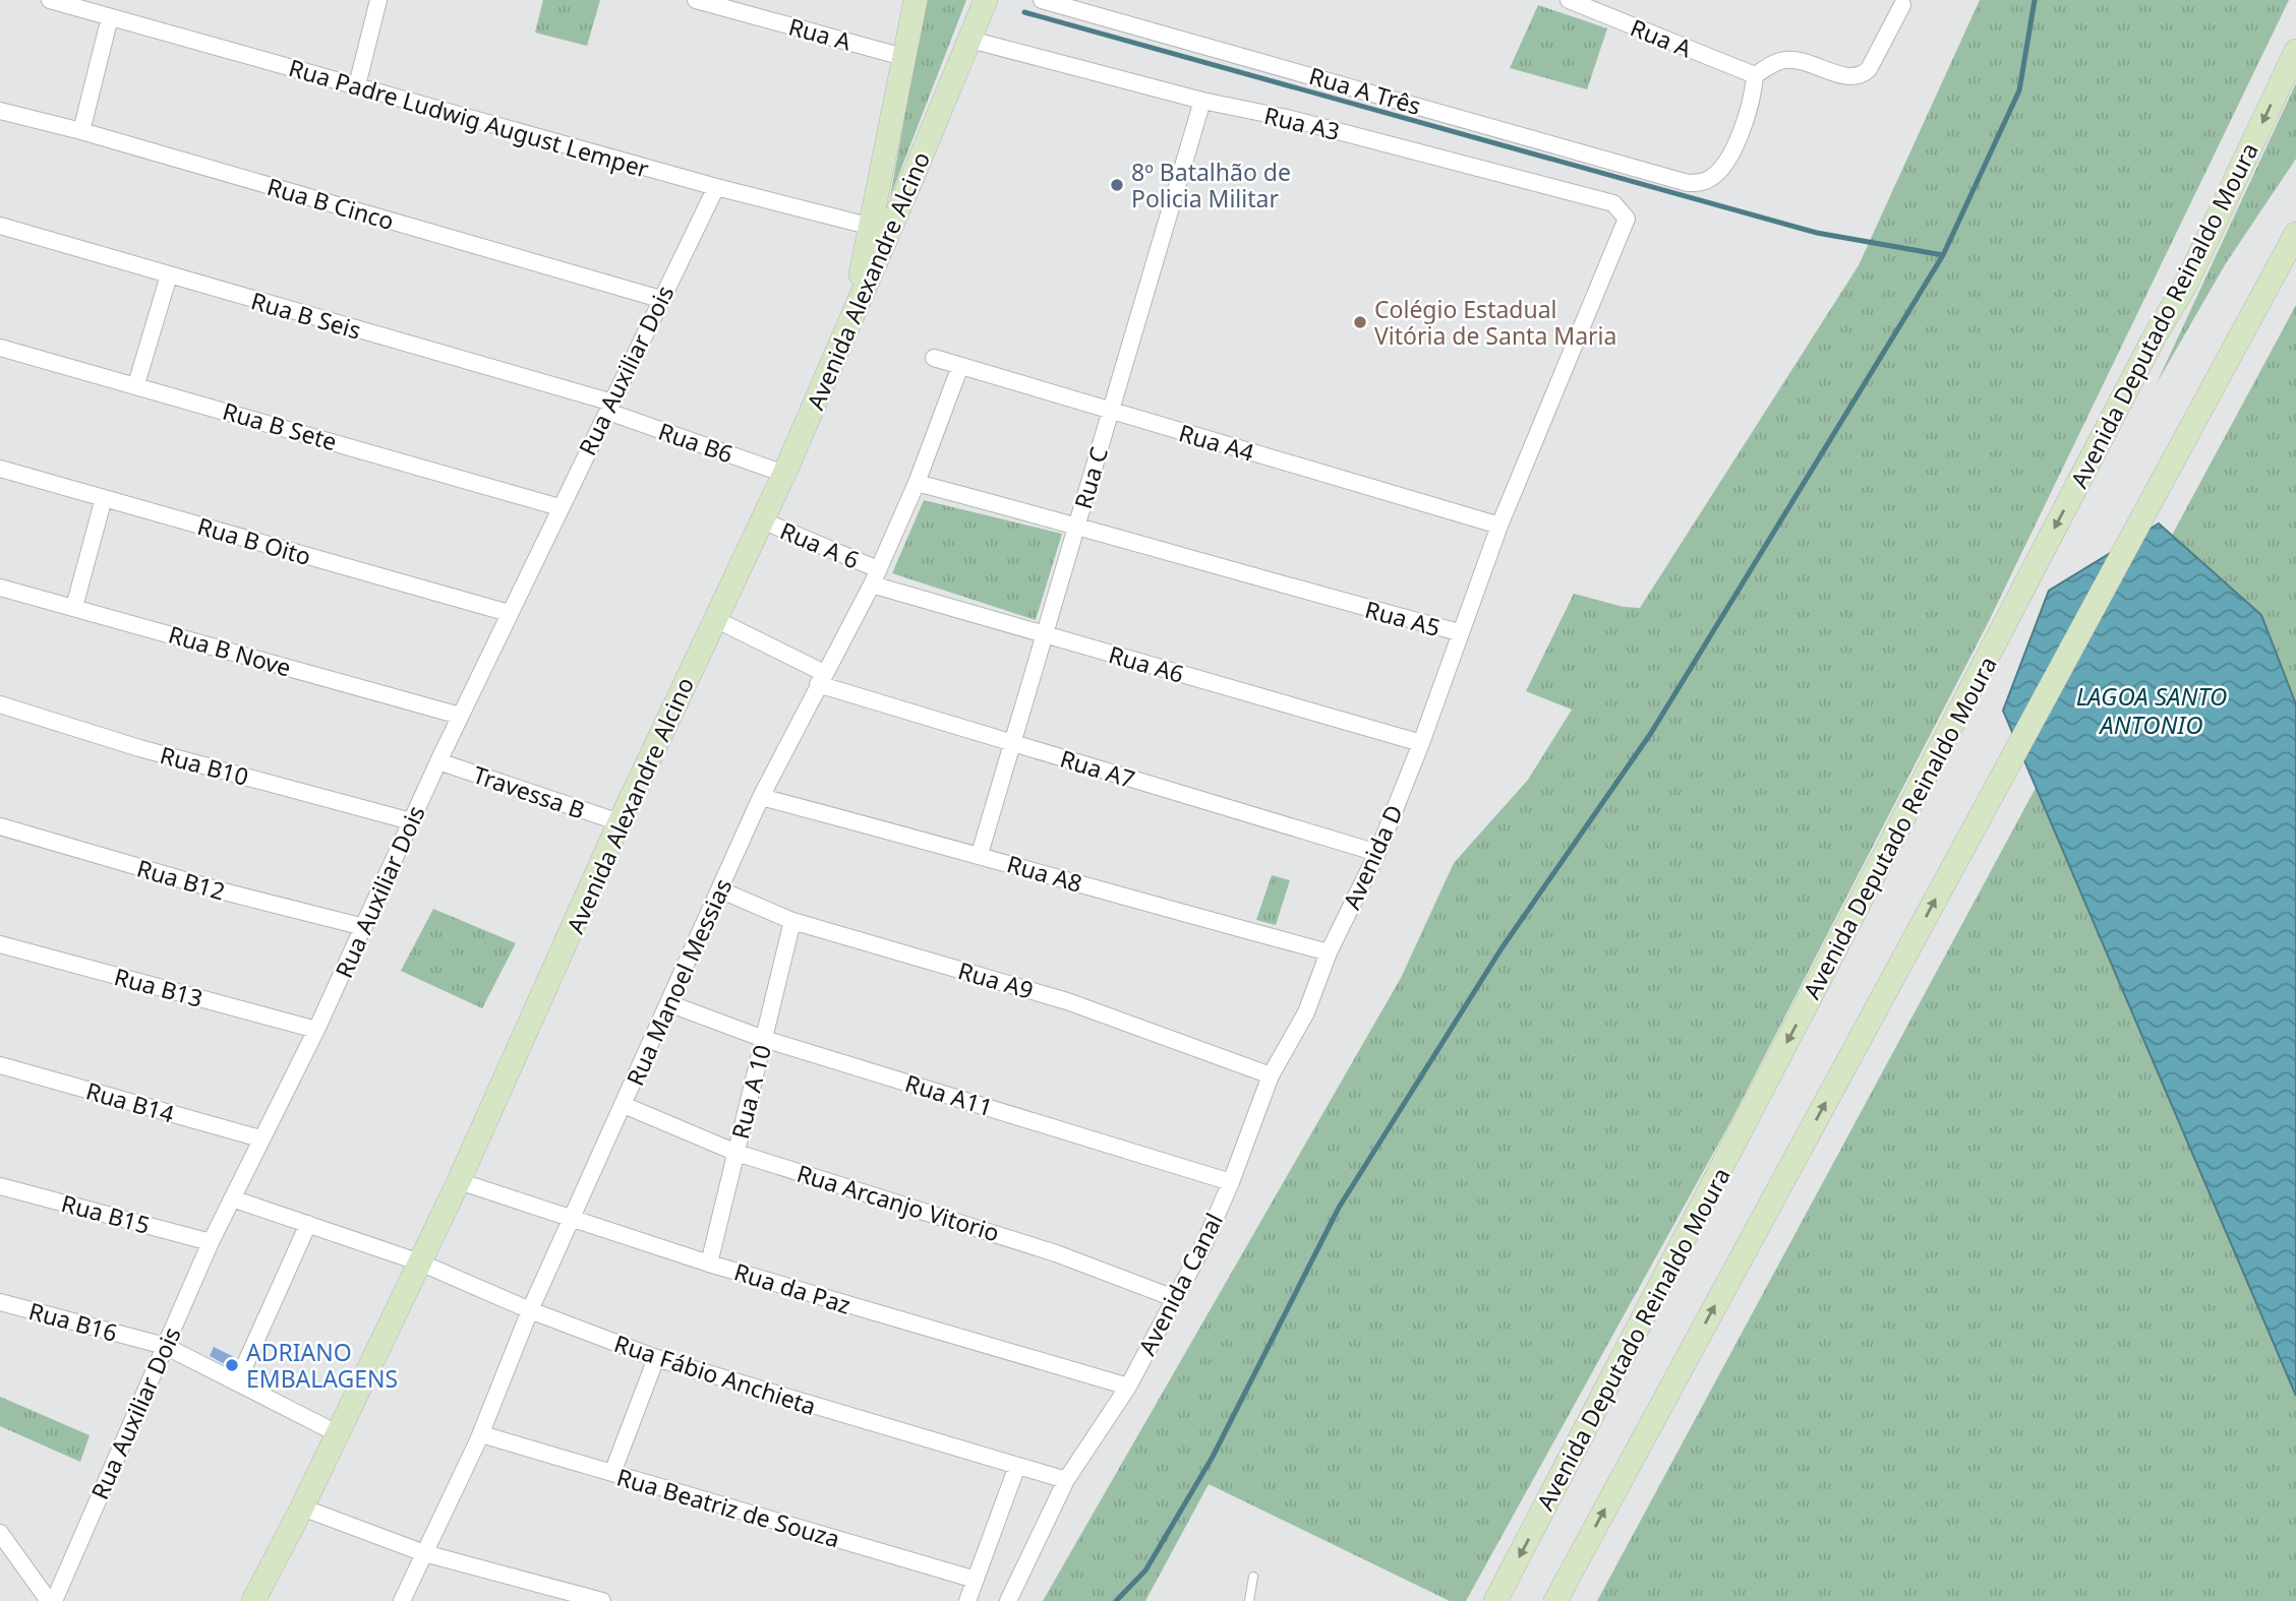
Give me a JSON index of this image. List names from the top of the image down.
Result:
{
  "streets": {
    "street": [
      "Rua A",
      "Rua A Três",
      "Rua Padre Ludwig August Lemper",
      "Rua A3",
      "Rua B Cinco",
      "Avenida Alexandre Alcino",
      "Rua B Seis",
      "Avenida Deputado Reinaldo Moura",
      "Rua Auxiliar Dois",
      "Rua B Sete",
      "Rua B6",
      "Rua A4",
      "Rua C",
      "Rua B Oito",
      "Rua A 6",
      "Rua A5",
      "Rua B Nove",
      "Rua A6",
      "Rua B10",
      "Rua A7",
      "Travessa B",
      "Avenida D",
      "Rua A8",
      "Rua B12",
      "Rua A9",
      "Rua Manoel Messias",
      "Rua B13",
      "Rua A 10",
      "Rua A11",
      "Rua B14",
      "Rua Arcanjo Vitorio",
      "Rua B15",
      "Avenida Canal",
      "Rua da Paz",
      "Rua B16",
      "Rua Fábio Anchieta",
      "Rua Beatriz de Souza"
    ]
  },
  "crossings": [
    ["Rua A", "Rua A Três"],
    ["Rua Padre Ludwig August Lemper", "Avenida Alexandre Alcino"],
    ["Rua Padre Ludwig August Lemper", "Rua Auxiliar Dois"],
    ["Rua A3", "Avenida Alexandre Alcino"],
    ["Rua A3", "Rua C"],
    ["Rua A3", "Rua A5"],
    ["Rua B Cinco", "Rua Auxiliar Dois"],
    ["Avenida Alexandre Alcino", "Rua B6"],
    ["Avenida Alexandre Alcino", "Rua A 6"],
    ["Avenida Alexandre Alcino", "Rua A7"],
    ["Avenida Alexandre Alcino", "Travessa B"],
    ["Avenida Alexandre Alcino", "Rua da Paz"],
    ["Avenida Alexandre Alcino", "Rua B16"],
    ["Avenida Alexandre Alcino", "Rua Fábio Anchieta"],
    ["Rua B Seis", "Rua Auxiliar Dois"],
    ["Rua B Seis", "Rua B6"],
    ["Rua Auxiliar Dois", "Rua B Sete"],
    ["Rua Auxiliar Dois", "Rua B6"],
    ["Rua Auxiliar Dois", "Rua B Oito"],
    ["Rua Auxiliar Dois", "Rua B Nove"],
    ["Rua Auxiliar Dois", "Rua B10"],
    ["Rua Auxiliar Dois", "Travessa B"],
    ["Rua Auxiliar Dois", "Rua B12"],
    ["Rua Auxiliar Dois", "Rua B13"],
    ["Rua Auxiliar Dois", "Rua B14"],
    ["Rua Auxiliar Dois", "Rua B15"],
    ["Rua Auxiliar Dois", "Rua B16"],
    ["Rua Auxiliar Dois", "Rua Fábio Anchieta"],
    ["Rua A4", "Rua C"],
    ["Rua A4", "Rua A5"],
    ["Rua A4", "Rua Manoel Messias"],
    ["Rua C", "Rua A5"],
    ["Rua C", "Rua A6"],
    ["Rua C", "Rua A7"],
    ["Rua C", "Rua A8"],
    ["Rua A 6", "Rua A6"],
    ["Rua A 6", "Rua Manoel Messias"],
    ["Rua A5", "Avenida D"],
    ["Rua A5", "Rua Manoel Messias"],
    ["Rua A6", "Avenida D"],
    ["Rua A6", "Rua Manoel Messias"],
    ["Rua A7", "Avenida D"],
    ["Rua A7", "Rua Manoel Messias"],
    ["Avenida D", "Rua A8"],
    ["Avenida D", "Rua A9"],
    ["Avenida D", "Avenida Canal"],
    ["Rua A8", "Rua Manoel Messias"],
    ["Rua A9", "Rua Manoel Messias"],
    ["Rua A9", "Rua A 10"],
    ["Rua A9", "Avenida Canal"],
    ["Rua Manoel Messias", "Rua A11"],
    ["Rua Manoel Messias", "Rua Arcanjo Vitorio"],
    ["Rua Manoel Messias", "Rua da Paz"],
    ["Rua Manoel Messias", "Rua Fábio Anchieta"],
    ["Rua Manoel Messias", "Rua Beatriz de Souza"],
    ["Rua A 10", "Rua A11"],
    ["Rua A 10", "Rua Arcanjo Vitorio"],
    ["Rua A 10", "Rua da Paz"],
    ["Rua A11", "Avenida Canal"],
    ["Rua Arcanjo Vitorio", "Avenida Canal"],
    ["Avenida Canal", "Rua da Paz"]
  ],
  "water": ["LAGOA SANTO ANTONIO"],
  "places": ["8º Batalhão de Policia Militar", "Colégio Estadual Vitória de Santa Maria", "ADRIANO EMBALAGENS"]
}
